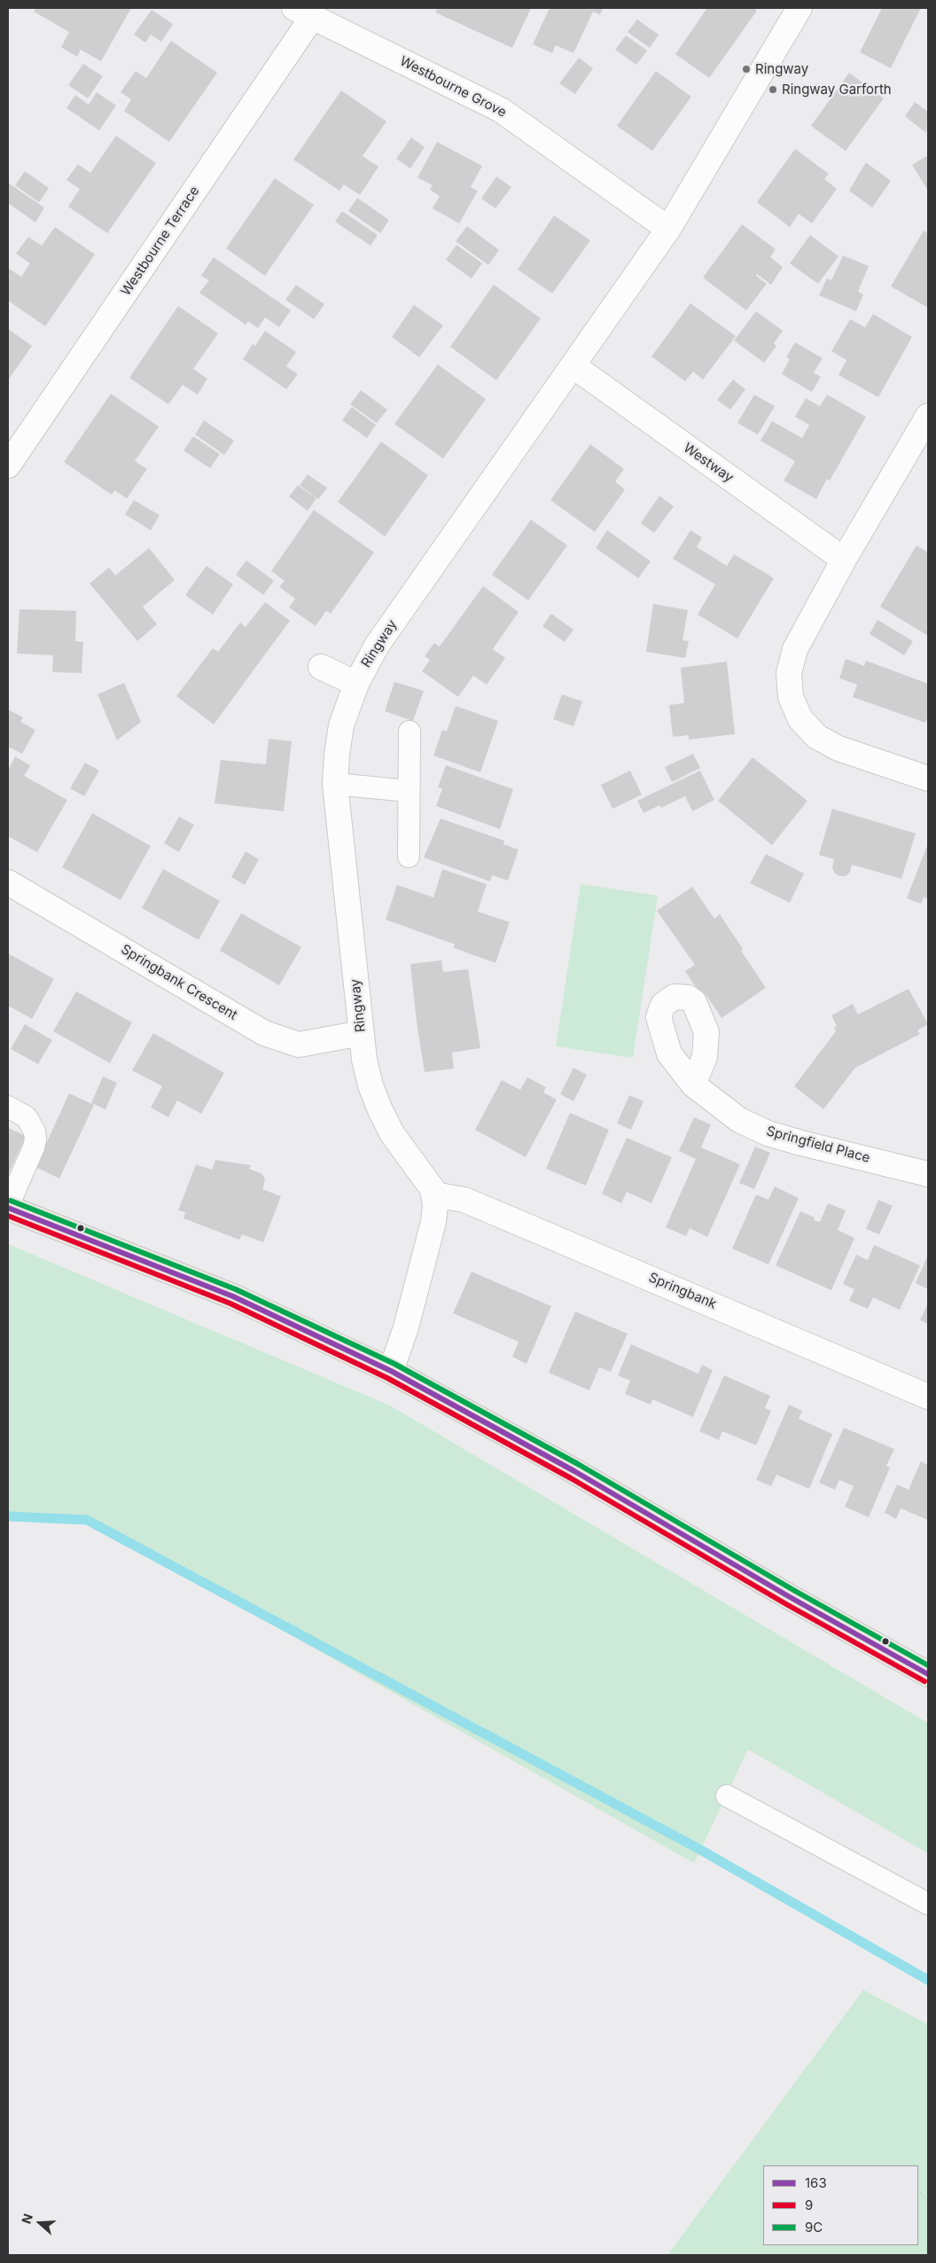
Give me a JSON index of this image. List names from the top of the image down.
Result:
{
  "streets": {
    "street": [
      "Westbourne Grove",
      "Westbourne Terrace",
      "Westway",
      "Ringway",
      "Springbank Crescent",
      "Springfield Place",
      "Springbank"
    ]
  },
  "crossings": [
    ["Westbourne Grove", "Westbourne Terrace"],
    ["Westbourne Grove", "Ringway"],
    ["Westway", "Ringway"],
    ["Ringway", "Springbank Crescent"],
    ["Ringway", "Springbank"]
  ],
  "places": ["Ringway", "Ringway Garforth"],
  "lines": ["transit line 9C", "transit line 163", "transit line 9"],
  "legend": ["163", "9", "9C"],
  "north": "left"
}
